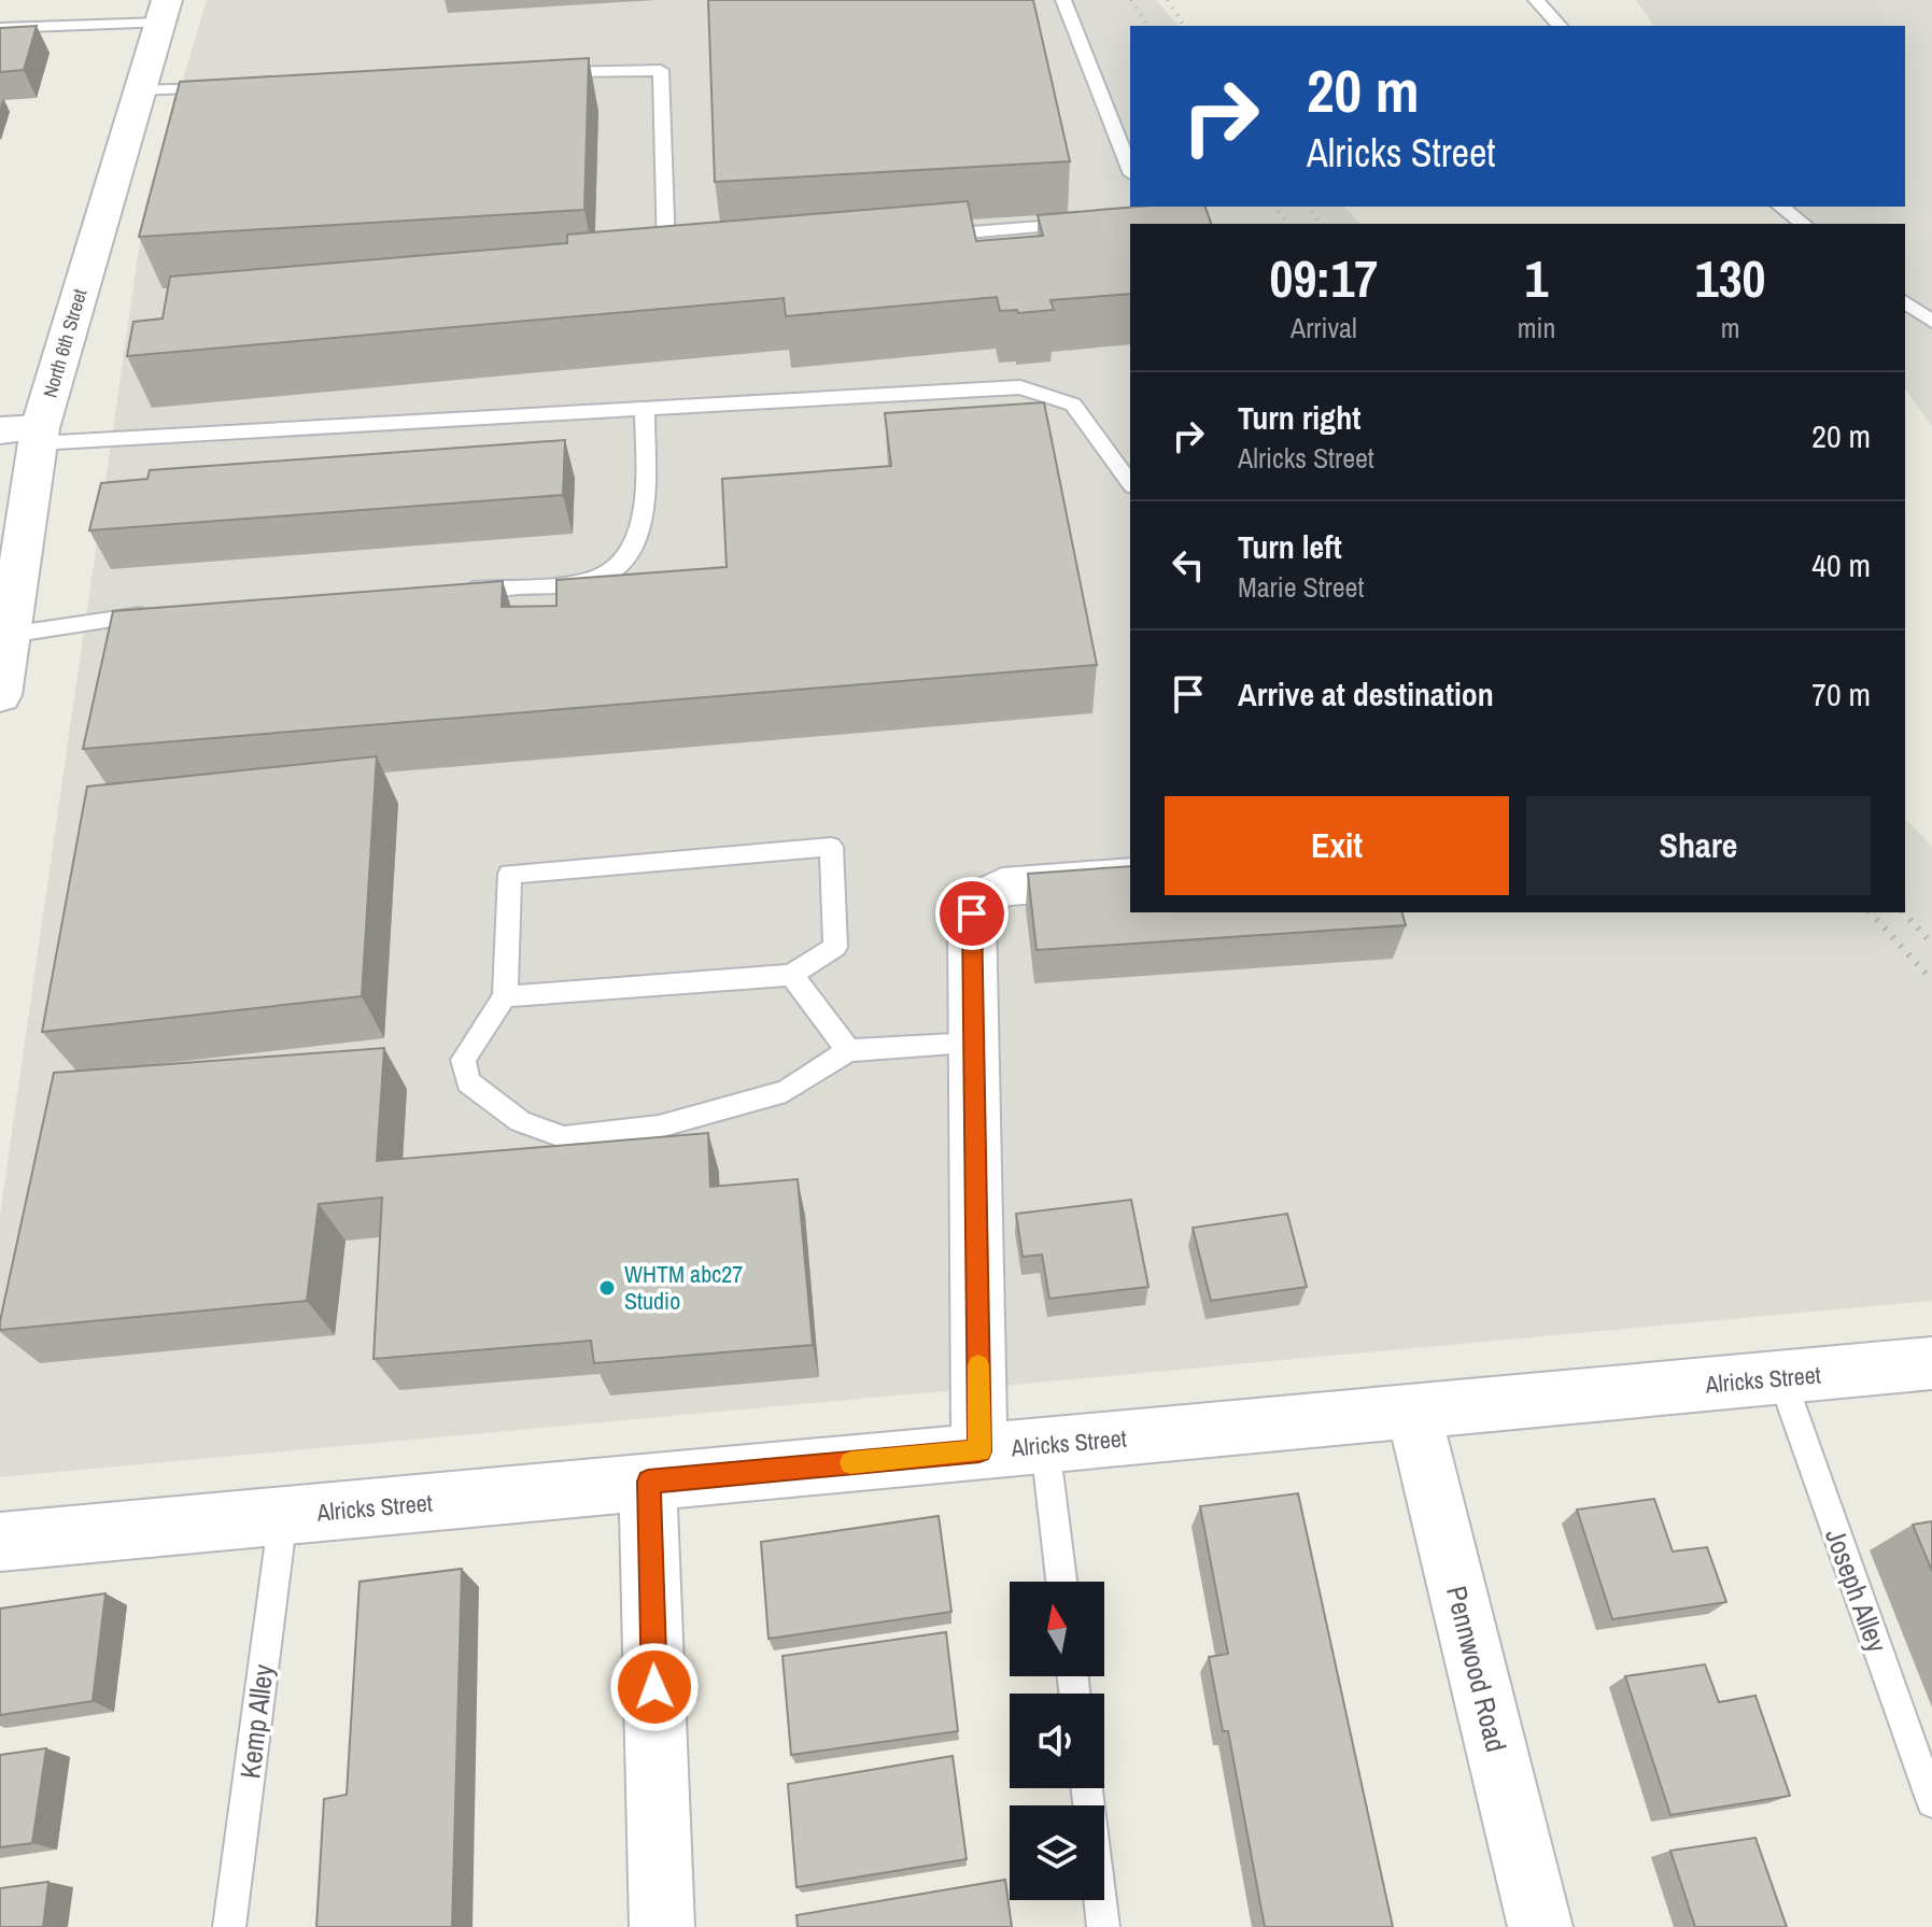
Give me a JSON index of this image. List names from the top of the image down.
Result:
{
  "streets": {
    "street": ["North 6th Street", "Alricks Street", "Pennwood Road"],
    "lane": ["Joseph Alley", "Kemp Alley"]
  },
  "crossings": [
    ["Alricks Street", "Joseph Alley"],
    ["Alricks Street", "Pennwood Road"],
    ["Alricks Street", "Kemp Alley"]
  ],
  "places": ["WHTM abc27 Studio"],
  "north": "top",
  "page": {
    "turn": ["20 m", "Alricks Street"],
    "eta": [
      "09:17",
      "Arrival",
      "1",
      "min",
      "130",
      "m"
    ],
    "list": [
      {
        "name": "Turn right",
        "note": "Alricks Street",
        "value": "20 m"
      },
      {
        "name": "Turn left",
        "note": "Marie Street",
        "value": "40 m"
      },
      {
        "name": "Arrive at destination",
        "value": "70 m"
      }
    ],
    "buttons": ["Exit", "Share"]
  }
}
